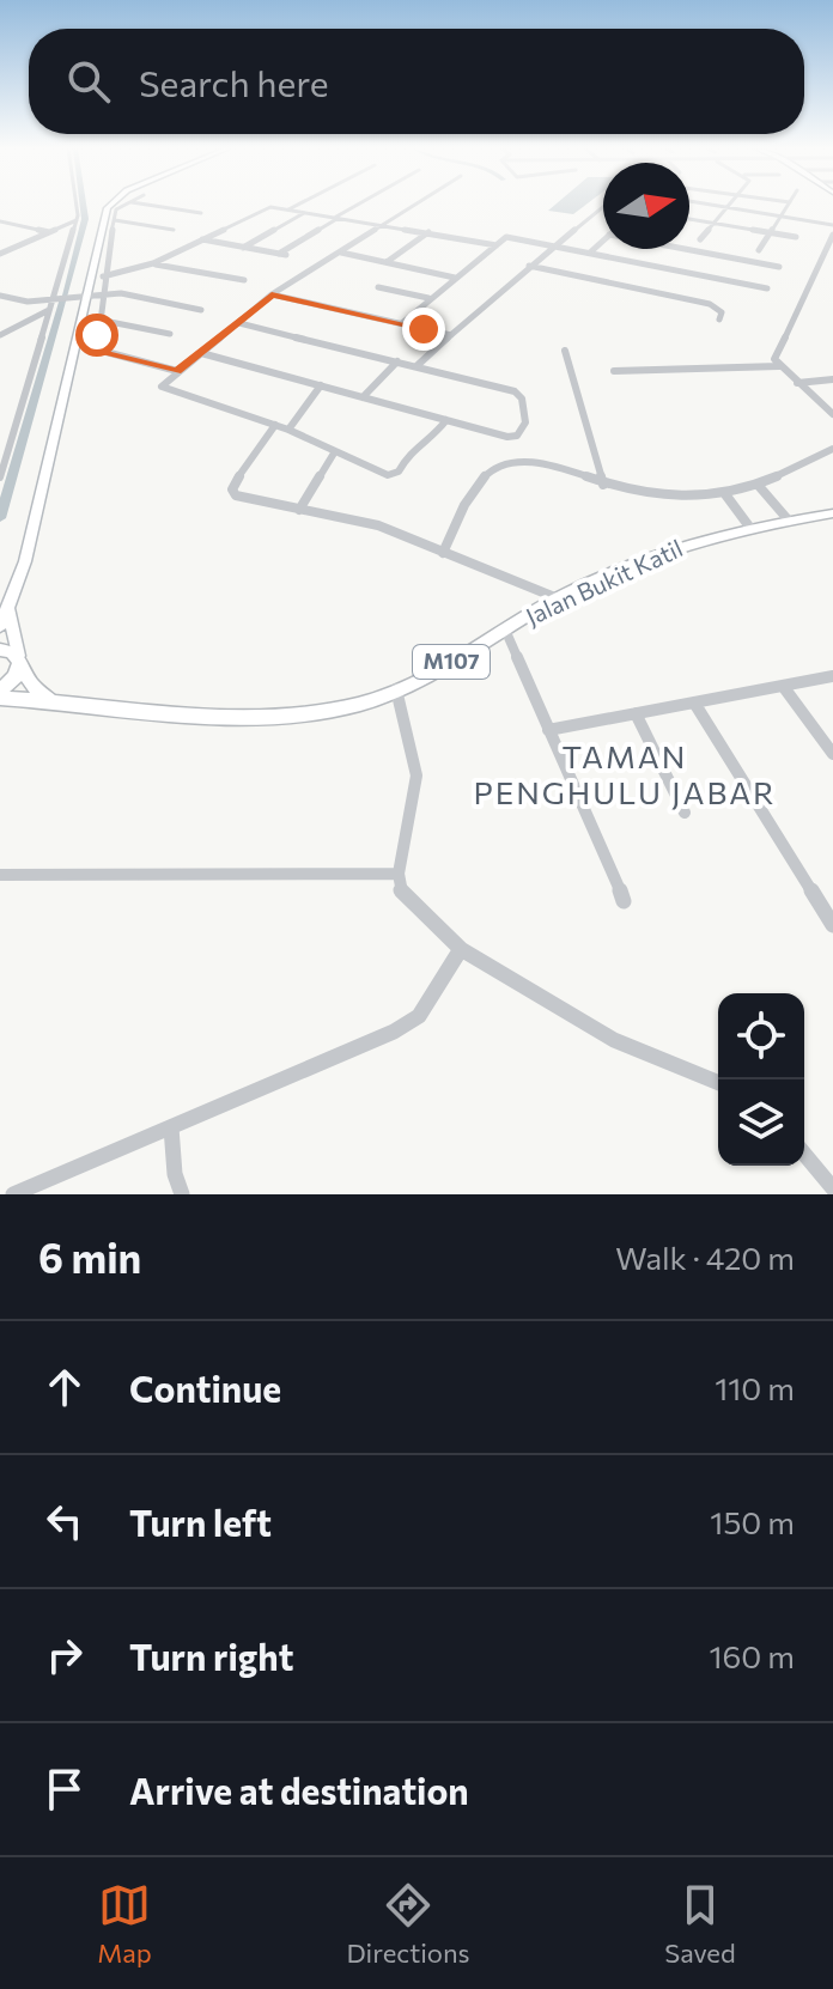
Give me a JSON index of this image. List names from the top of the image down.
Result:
{
  "streets": {
    "main road": ["Jalan Bukit Katil", "M107"]
  },
  "crossings": [
    ["Jalan Bukit Katil", "M107"]
  ],
  "districts": ["TAMAN PENGHULU JABAR"],
  "north": "right",
  "page": {
    "search": "Search here",
    "heading": ["6 min", "Walk · 420 m"],
    "list": [
      ["Continue", "110 m"],
      ["Turn left", "150 m"],
      ["Turn right", "160 m"],
      "Arrive at destination"
    ],
    "nav": ["Map", "Directions", "Saved"]
  }
}
